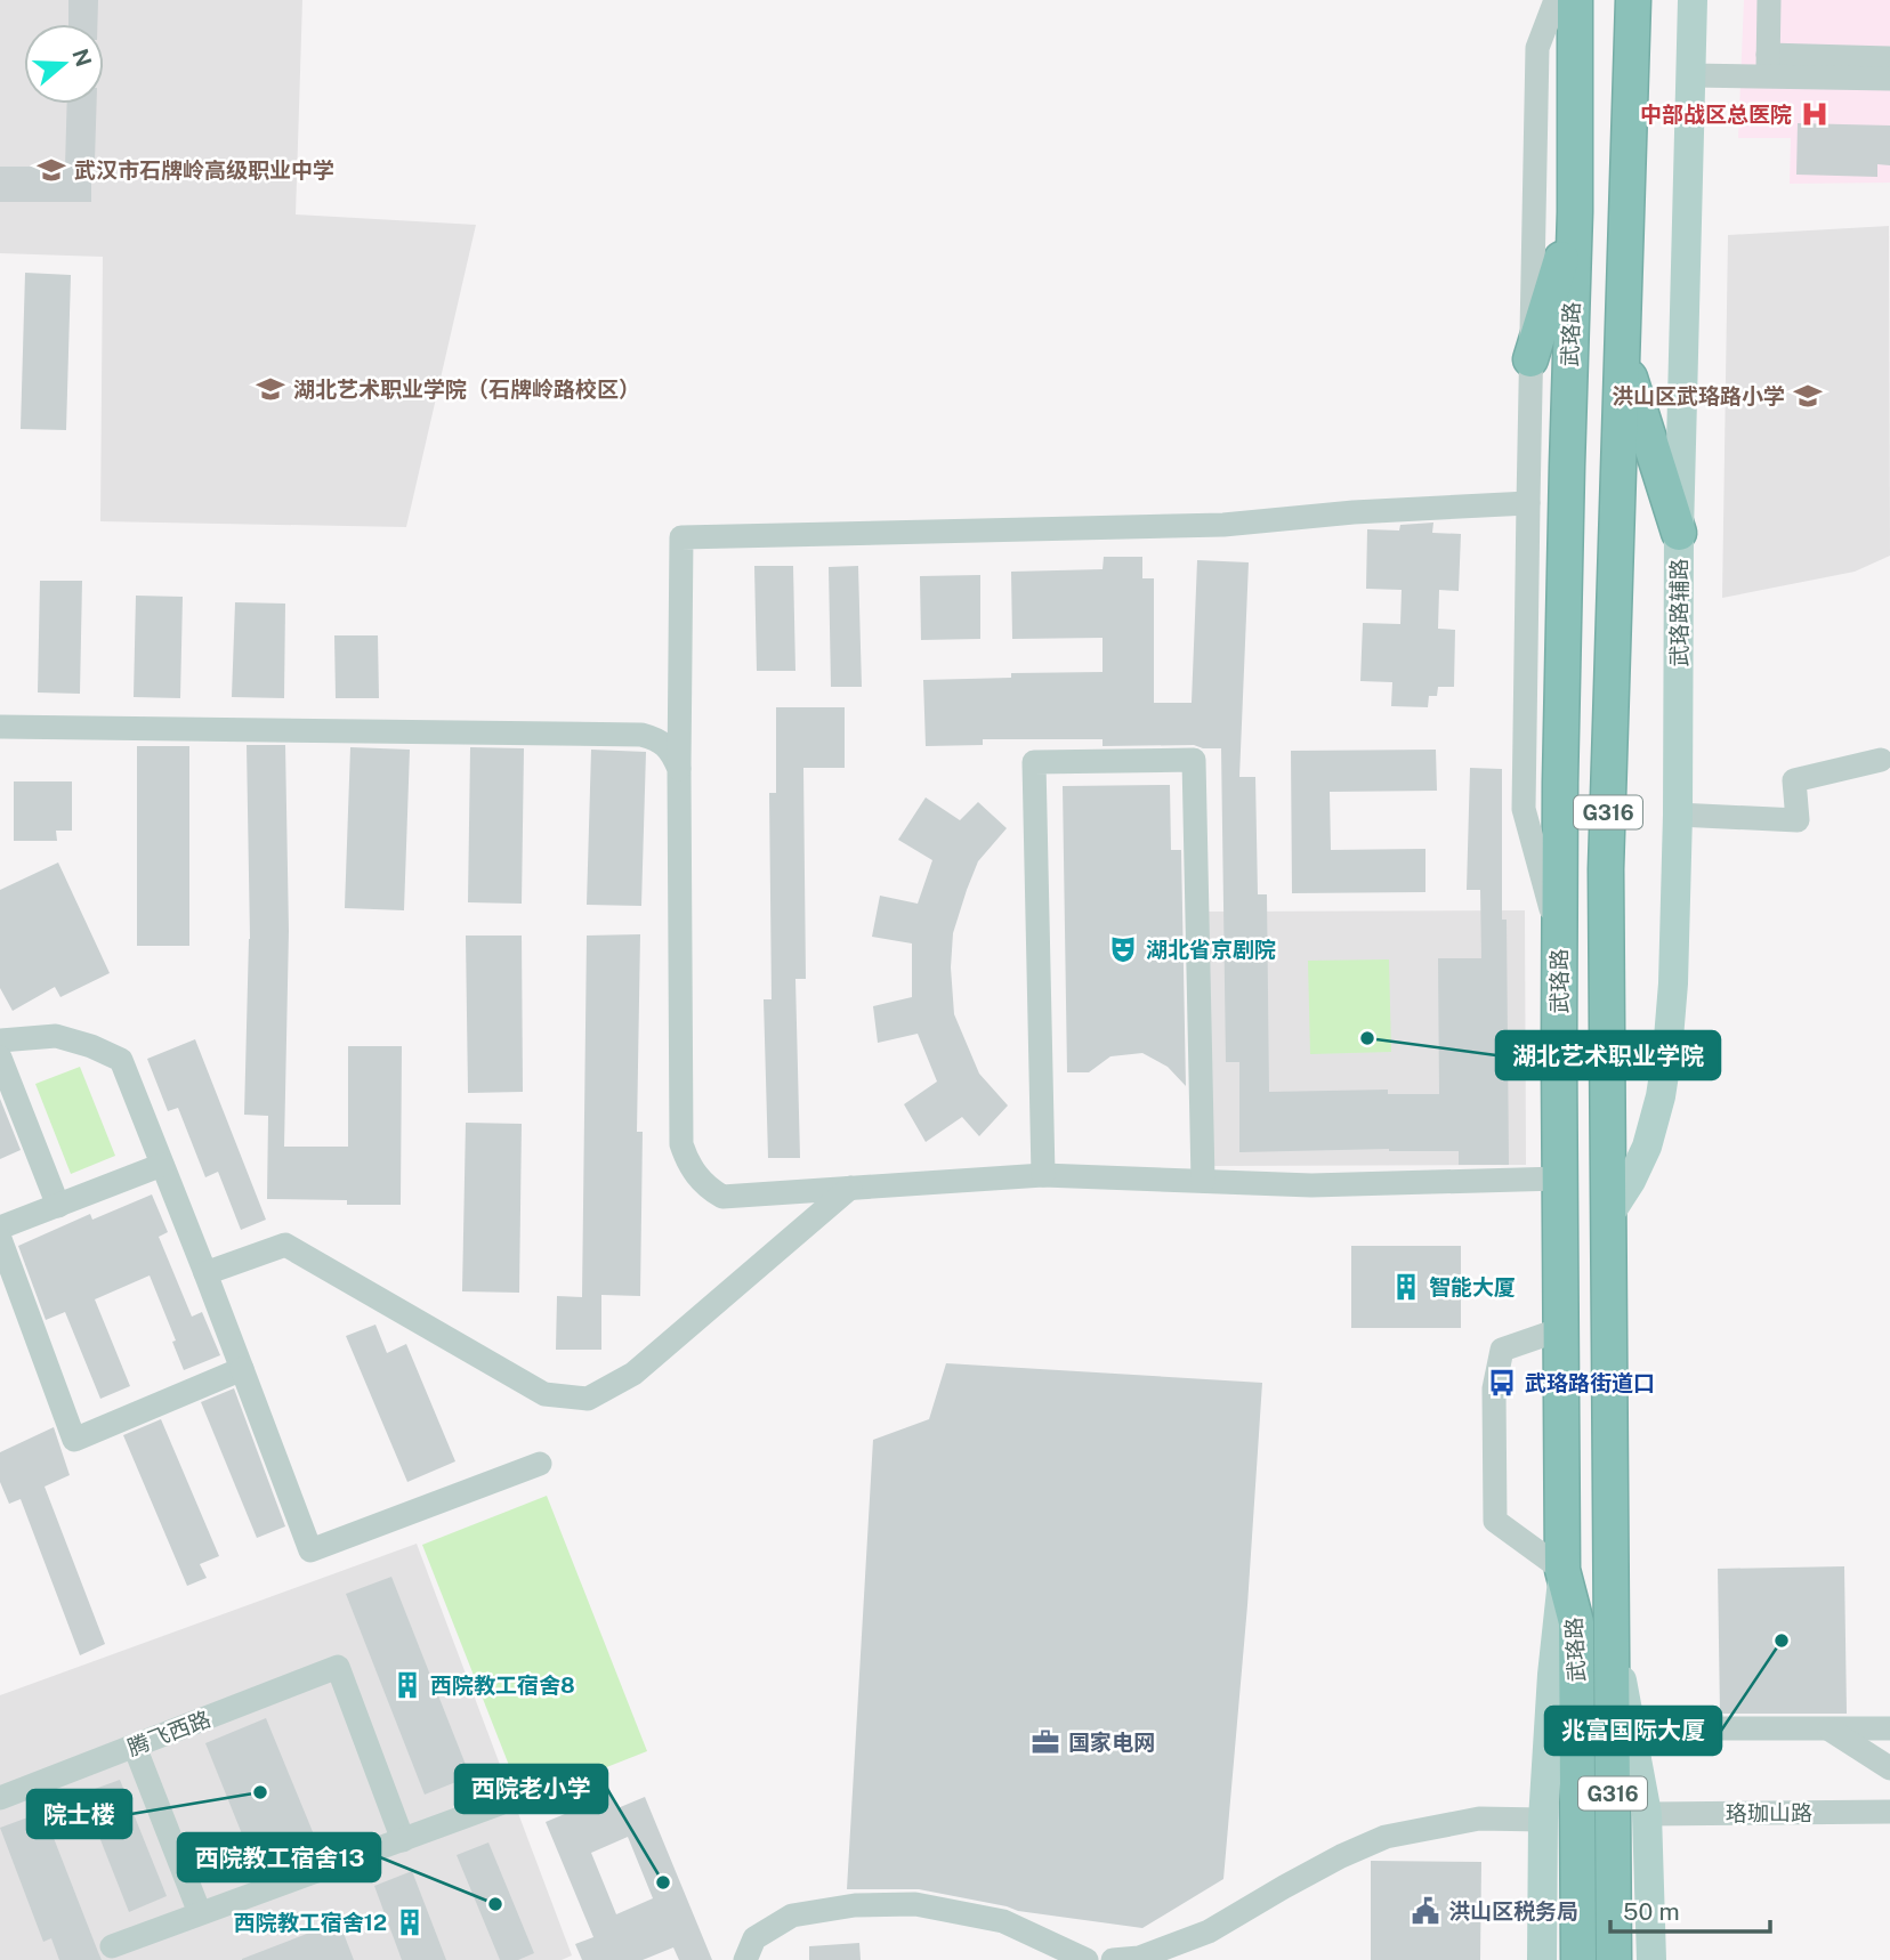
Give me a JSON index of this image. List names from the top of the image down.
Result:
{
  "streets": {
    "highway": ["武珞路", "G316"],
    "main road": ["武珞路辅路"],
    "street": ["腾飞西路", "珞珈山路"]
  },
  "crossings": [
    ["武珞路", "武珞路辅路"]
  ],
  "places": {
    "hospital": ["中部战区总医院"],
    "school or university": ["武汉市石牌岭高级职业中学", "湖北艺术职业学院（石牌岭路校区）", "洪山区武珞路小学"],
    "theatre": ["湖北省京剧院"],
    "other": [
      "湖北艺术职业学院",
      "兆富国际大厦",
      "院士楼",
      "西院老小学",
      "西院教工宿舍13"
    ],
    "building": ["智能大厦", "西院教工宿舍8", "西院教工宿舍12"],
    "bus stop": ["武珞路街道口"],
    "office": ["国家电网"],
    "public building": ["洪山区税务局"]
  },
  "scale_bar": "50 m",
  "north": "right"
}
